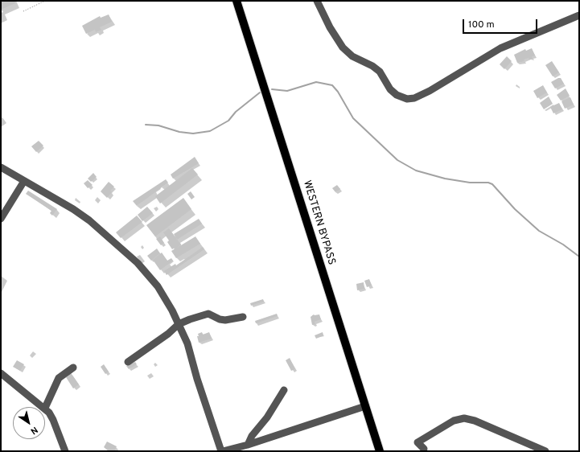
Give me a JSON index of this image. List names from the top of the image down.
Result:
{
  "streets": {
    "main road": ["WESTERN BYPASS"]
  },
  "scale_bar": "100 m",
  "north": "bottom right"
}
